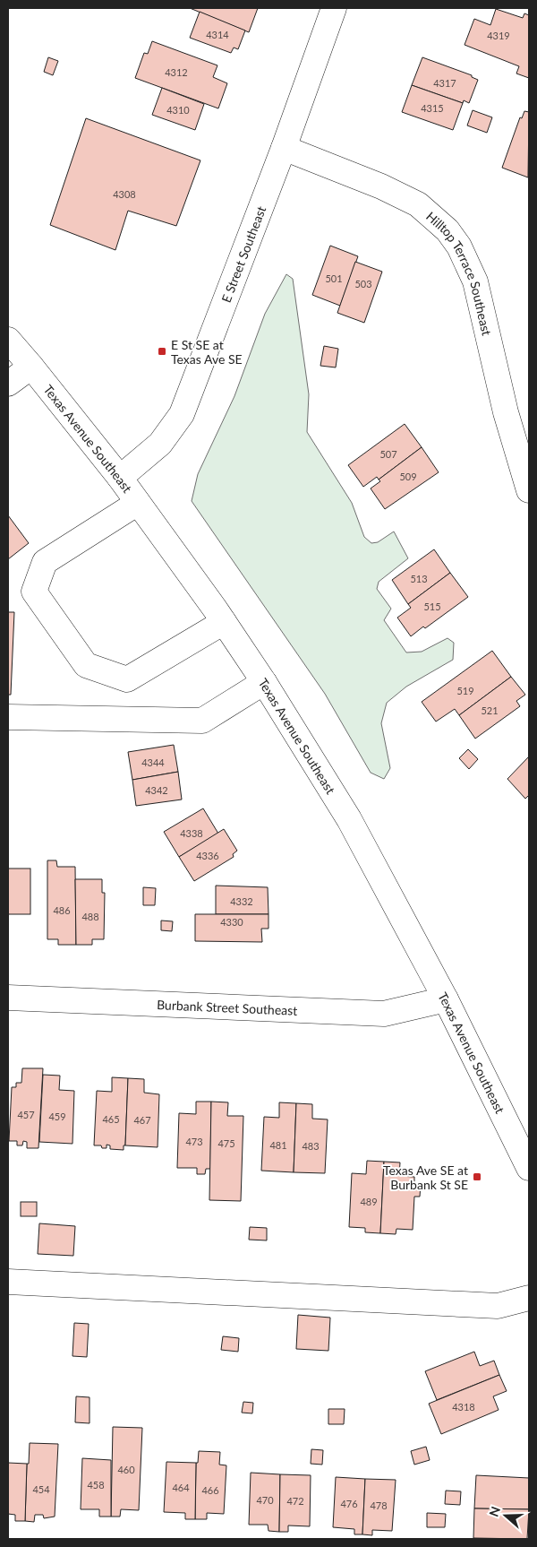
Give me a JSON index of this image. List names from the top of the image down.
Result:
{
  "streets": {
    "street": [
      "E Street Southeast",
      "Hilltop Terrace Southeast",
      "Texas Avenue Southeast",
      "Burbank Street Southeast"
    ]
  },
  "crossings": [
    ["E Street Southeast", "Hilltop Terrace Southeast"],
    ["E Street Southeast", "Texas Avenue Southeast"],
    ["Texas Avenue Southeast", "Burbank Street Southeast"]
  ],
  "places": {
    "transit": ["E St SE at Texas Ave SE", "Texas Ave SE at Burbank St SE"]
  },
  "house_numbers": [
    "4314",
    "4319",
    "4312",
    "4317",
    "4315",
    "4310",
    "4308",
    "501",
    "503",
    "507",
    "509",
    "513",
    "515",
    "519",
    "521",
    "4344",
    "4342",
    "4338",
    "4336",
    "4332",
    "486",
    "488",
    "4330",
    "457",
    "459",
    "465",
    "467",
    "473",
    "475",
    "481",
    "483",
    "489",
    "4318",
    "460",
    "458",
    "464",
    "454",
    "466",
    "470",
    "472",
    "476",
    "478"
  ],
  "north": "left"
}
